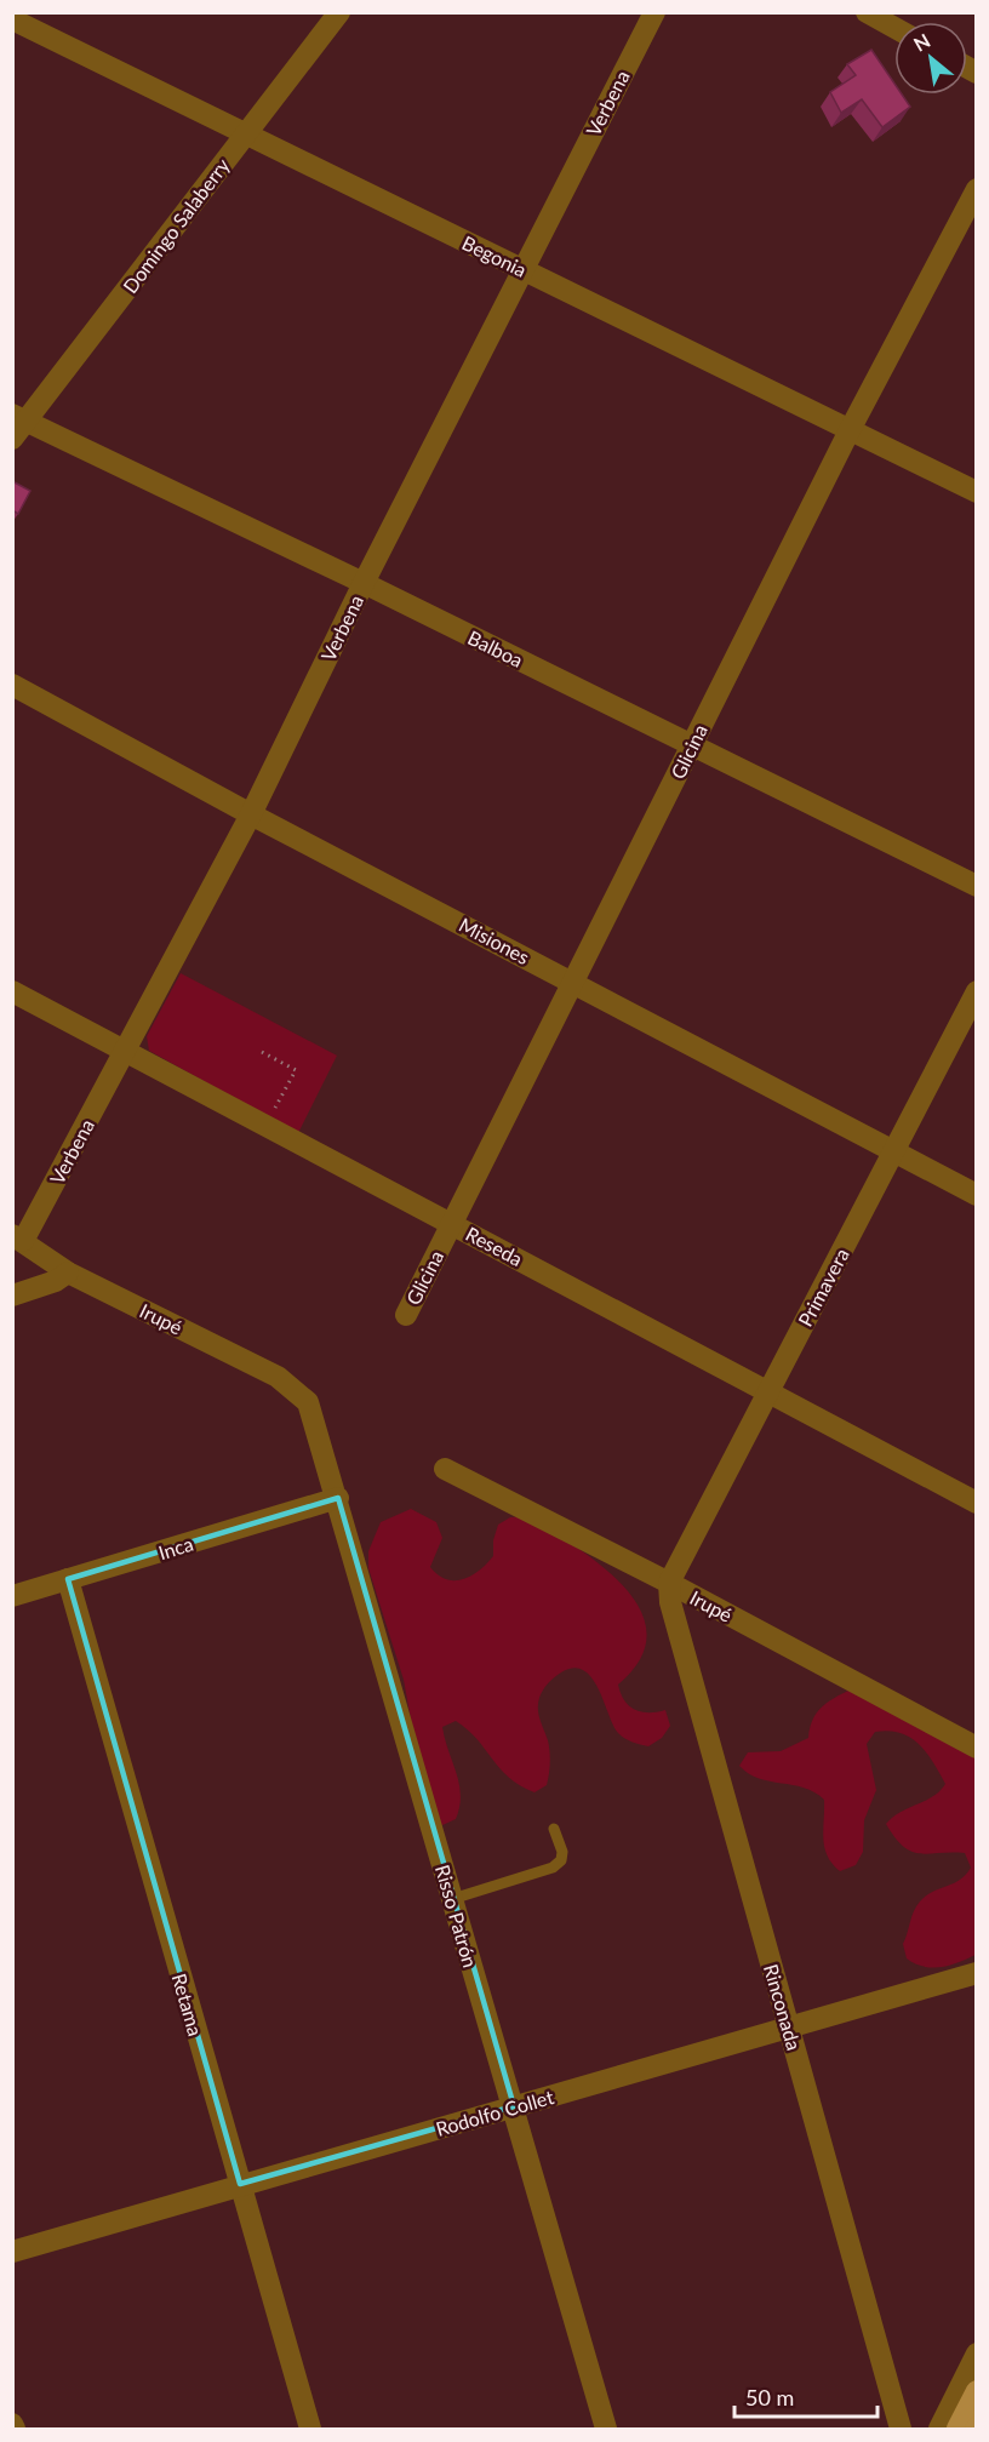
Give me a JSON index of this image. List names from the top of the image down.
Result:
{
  "streets": {
    "street": [
      "Verbena",
      "Domingo Salaberry",
      "Begonia",
      "Balboa",
      "Glicina",
      "Misiones",
      "Reseda",
      "Primavera",
      "Irupé",
      "Inca",
      "Risso Patrón",
      "Retama",
      "Rinconada",
      "Rodolfo Collet"
    ]
  },
  "crossings": [
    ["Verbena", "Begonia"],
    ["Verbena", "Balboa"],
    ["Verbena", "Misiones"],
    ["Verbena", "Reseda"],
    ["Verbena", "Irupé"],
    ["Domingo Salaberry", "Begonia"],
    ["Domingo Salaberry", "Balboa"],
    ["Begonia", "Glicina"],
    ["Balboa", "Glicina"],
    ["Glicina", "Misiones"],
    ["Glicina", "Reseda"],
    ["Misiones", "Primavera"],
    ["Reseda", "Primavera"],
    ["Primavera", "Irupé"],
    ["Primavera", "Rinconada"],
    ["Irupé", "Risso Patrón"],
    ["Irupé", "Rinconada"],
    ["Inca", "Risso Patrón"],
    ["Inca", "Retama"],
    ["Risso Patrón", "Rodolfo Collet"],
    ["Retama", "Rodolfo Collet"],
    ["Rinconada", "Rodolfo Collet"]
  ],
  "scale_bar": "50 m",
  "north": "top left"
}
